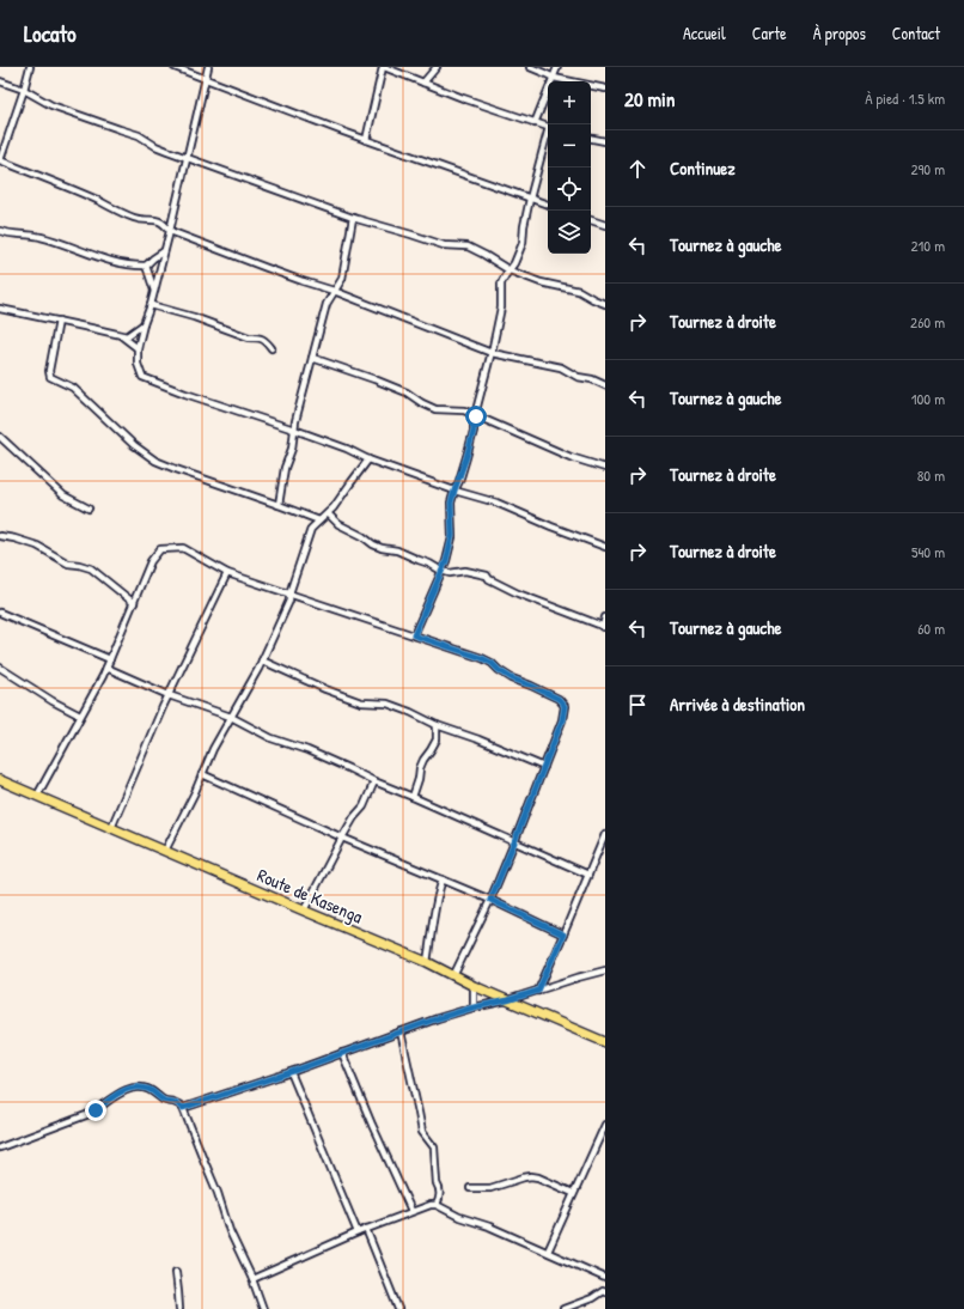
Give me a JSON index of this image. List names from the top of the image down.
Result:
{
  "streets": {
    "highway": ["Route de Kasenga"]
  },
  "page": {
    "header": "Locato",
    "nav": [
      "Accueil",
      "Carte",
      "À propos",
      "Contact"
    ],
    "heading": ["20 min", "À pied · 1.5 km"],
    "map_buttons": ["+", "−"],
    "list": [
      ["Continuez", "290 m"],
      ["Tournez à gauche", "210 m"],
      ["Tournez à droite", "260 m"],
      ["Tournez à gauche", "100 m"],
      ["Tournez à droite", "80 m"],
      ["Tournez à droite", "540 m"],
      ["Tournez à gauche", "60 m"],
      "Arrivée à destination"
    ]
  }
}
